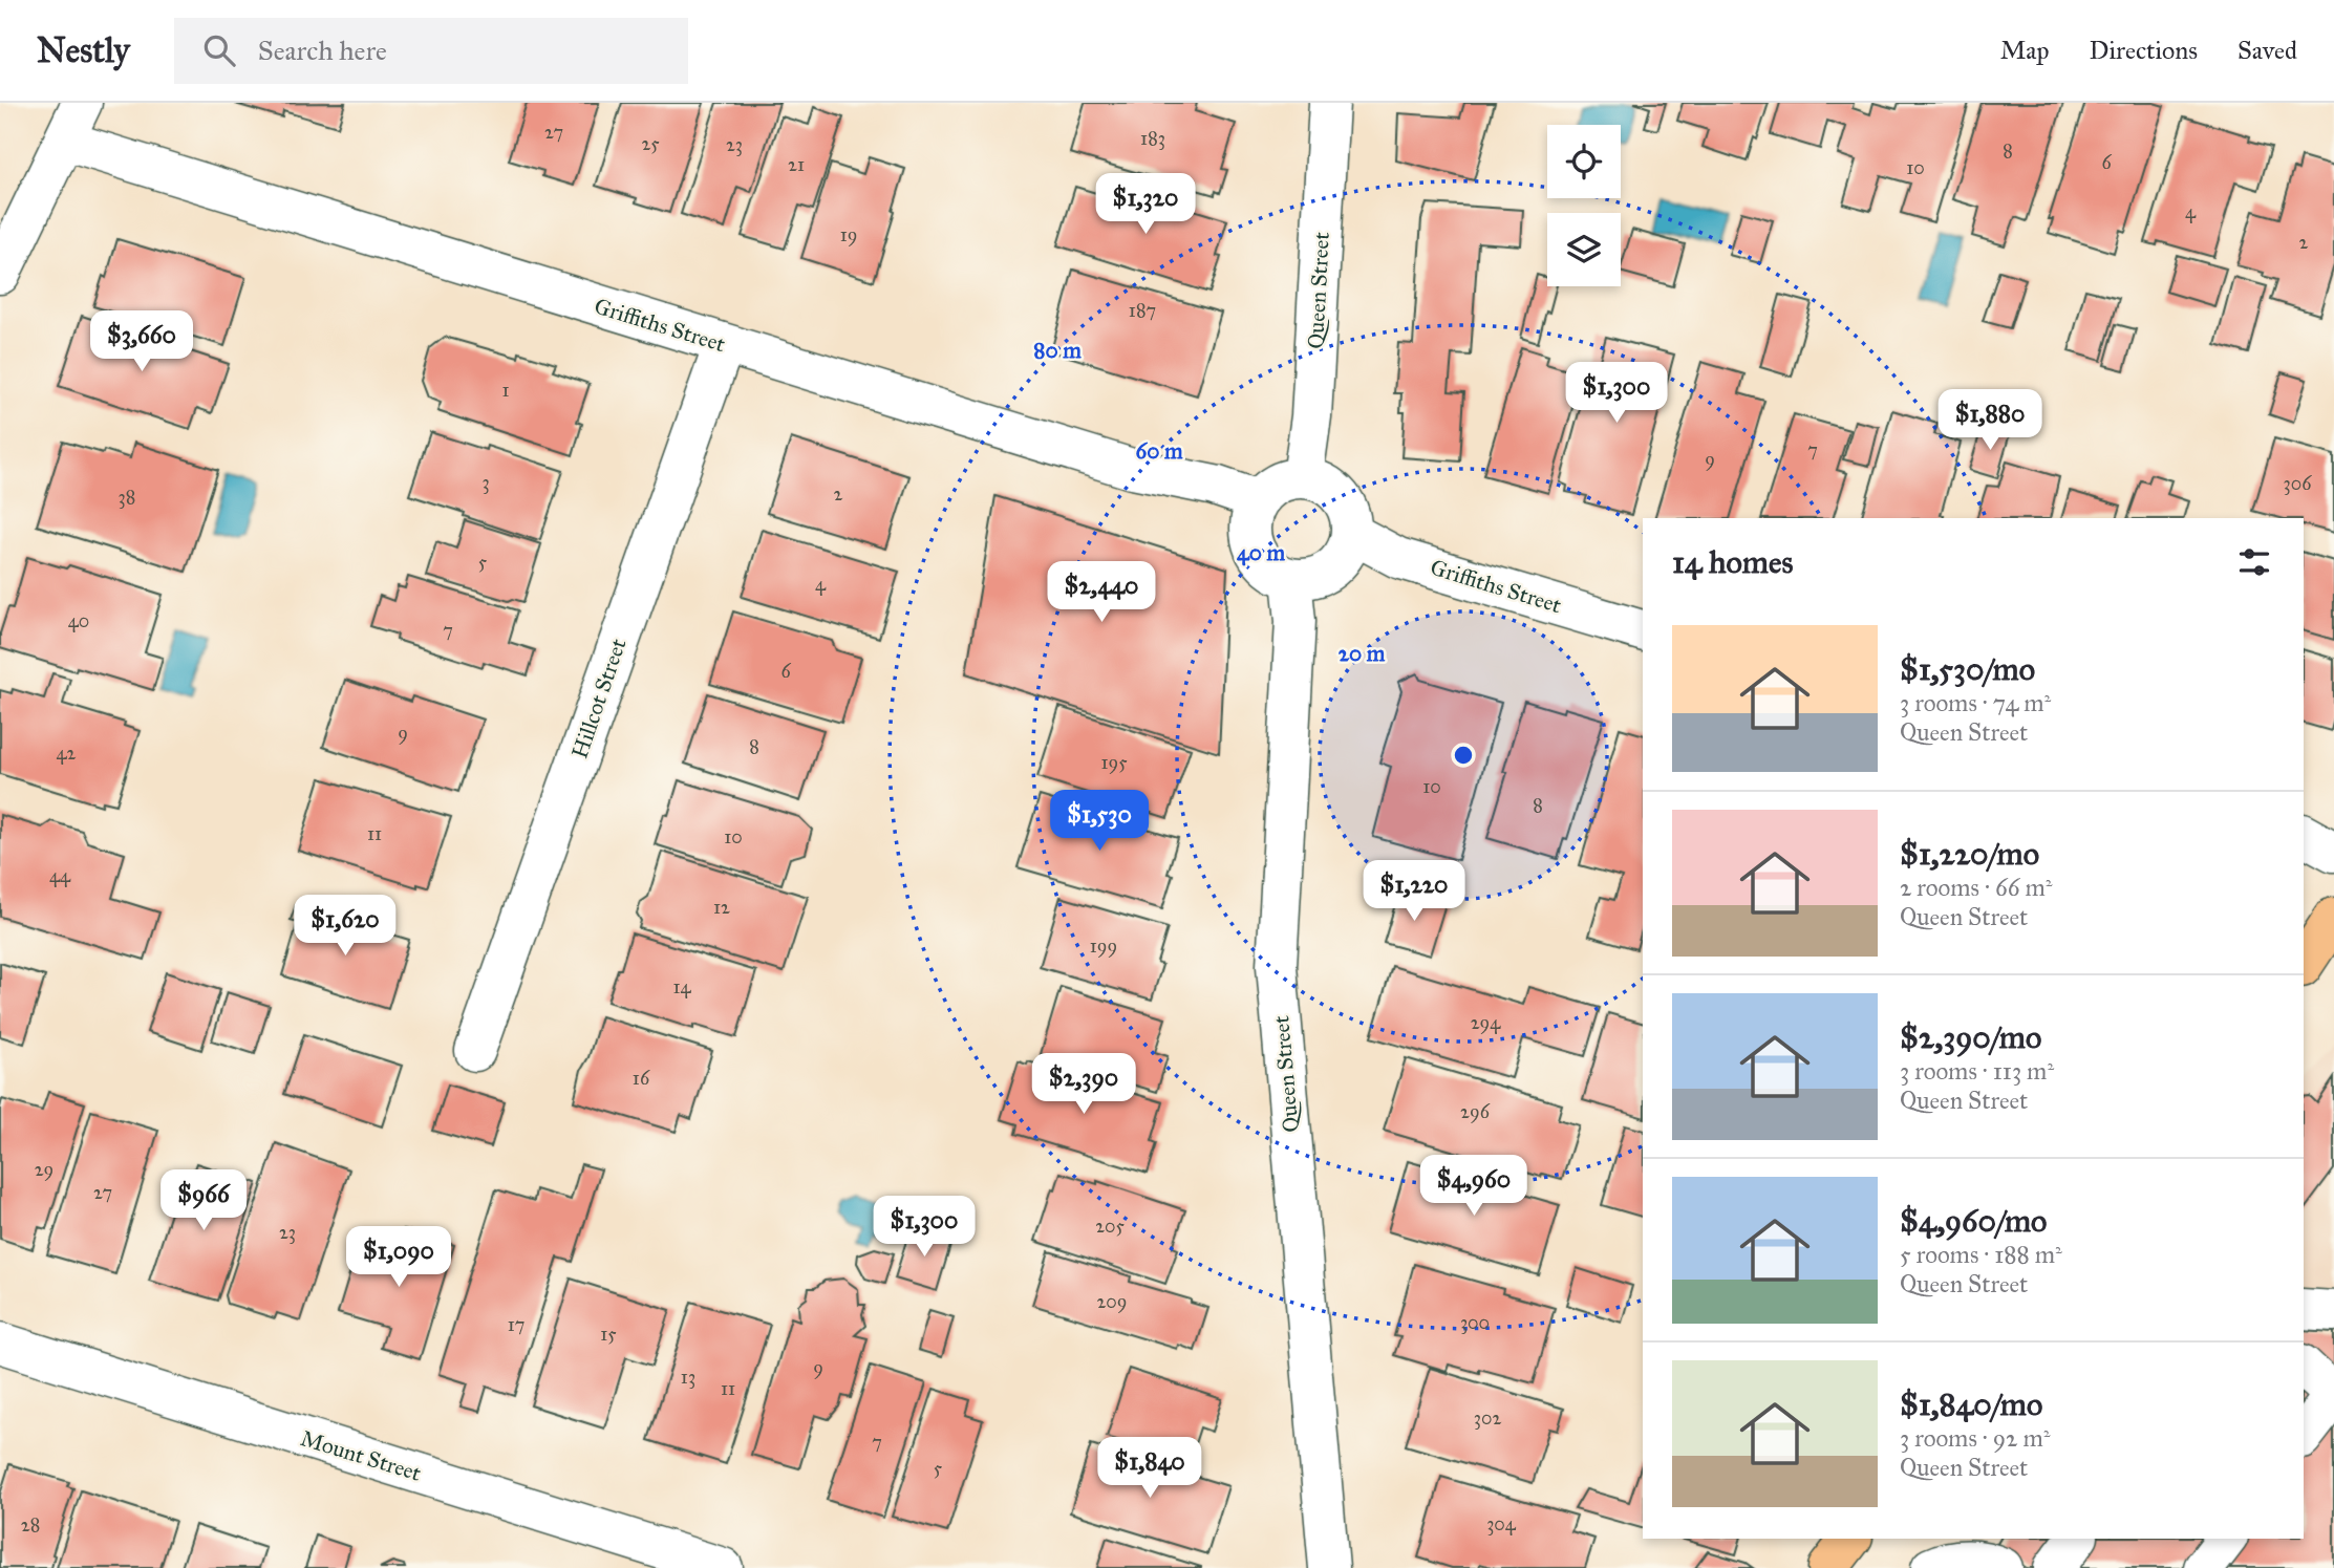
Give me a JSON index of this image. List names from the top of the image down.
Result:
{
  "streets": {
    "street": [
      "Queen Street",
      "Griffiths Street",
      "Hillcot Street",
      "Mount Street"
    ]
  },
  "crossings": [
    ["Queen Street", "Griffiths Street"],
    ["Griffiths Street", "Hillcot Street"]
  ],
  "house_numbers": [
    "27",
    "183",
    "25",
    "23",
    "8",
    "6",
    "21",
    "10",
    "4",
    "19",
    "2",
    "187",
    "1",
    "7",
    "9",
    "3",
    "306",
    "2",
    "38",
    "5",
    "4",
    "40",
    "7",
    "6",
    "9",
    "8",
    "42",
    "195",
    "10",
    "8",
    "11",
    "10",
    "44",
    "12",
    "199",
    "14",
    "294",
    "16",
    "296",
    "29",
    "27",
    "205",
    "23",
    "209",
    "300",
    "17",
    "15",
    "9",
    "13",
    "11",
    "302",
    "7",
    "5",
    "304",
    "28"
  ],
  "page": {
    "header": "Nestly",
    "search": "Search here",
    "nav": ["Map", "Directions", "Saved"],
    "price": [
      "$1,320",
      "$3,660",
      "$1,300",
      "$1,880",
      "$2,440",
      "$1,530",
      "$1,220",
      "$1,620",
      "$2,390",
      "$4,960",
      "$966",
      "$1,300",
      "$1,090",
      "$1,840"
    ],
    "heading": "14 homes",
    "list": [
      {
        "name": "$1,530/mo",
        "note": "3 rooms · 74 m² · Queen Street"
      },
      {
        "name": "$1,220/mo",
        "note": "2 rooms · 66 m² · Queen Street"
      },
      {
        "name": "$2,390/mo",
        "note": "3 rooms · 113 m² · Queen Street"
      },
      {
        "name": "$4,960/mo",
        "note": "5 rooms · 188 m² · Queen Street"
      },
      {
        "name": "$1,840/mo",
        "note": "3 rooms · 92 m² · Queen Street"
      }
    ]
  },
  "rings": [
    "80 m",
    "60 m",
    "40 m",
    "20 m"
  ]
}
